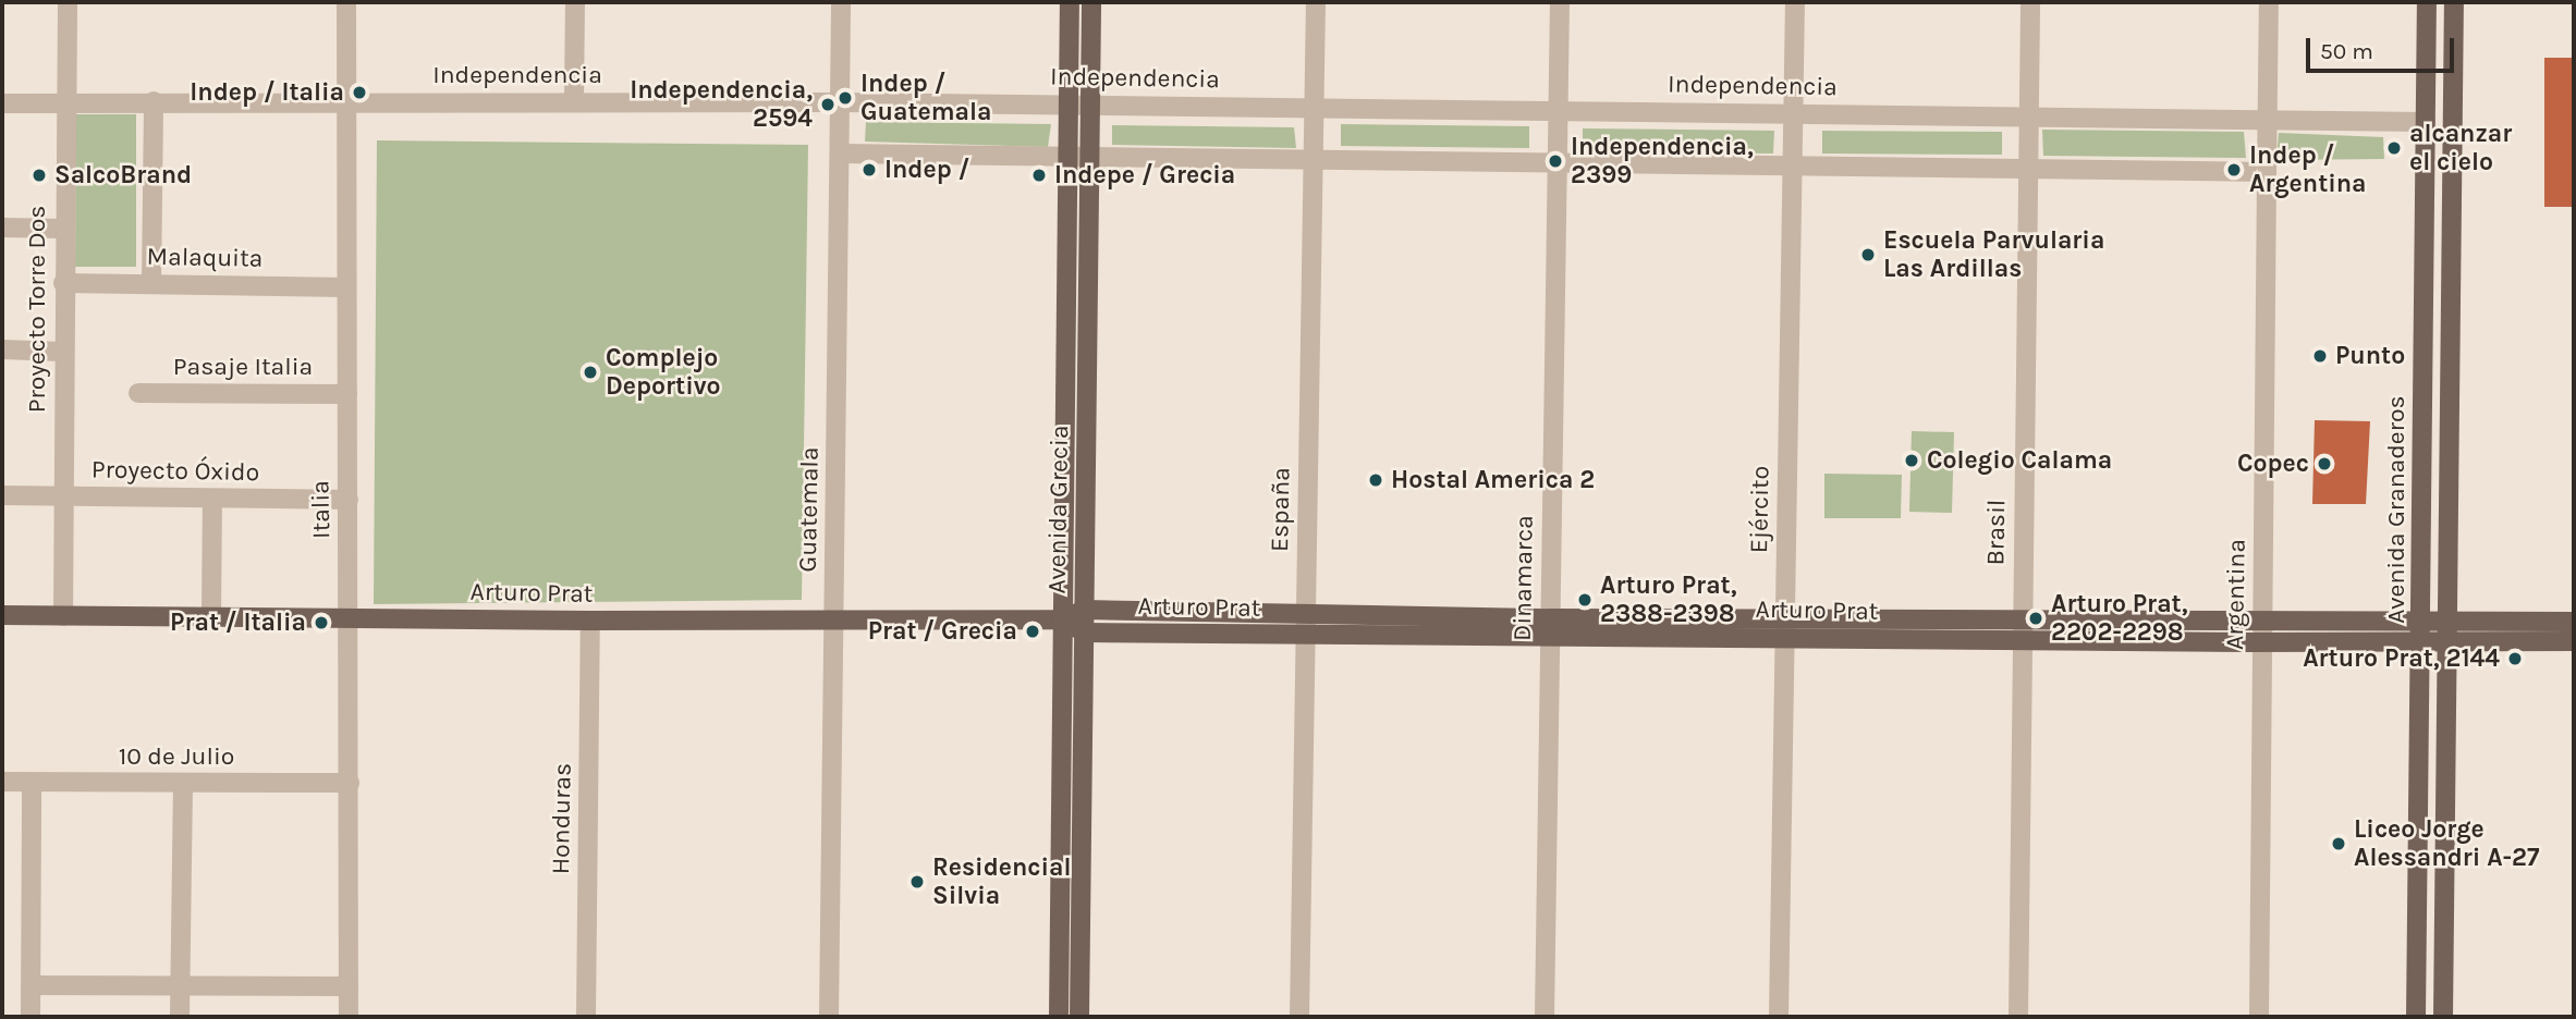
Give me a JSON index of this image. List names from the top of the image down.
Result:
{
  "streets": {
    "main road": ["Avenida Grecia", "Avenida Granaderos", "Arturo Prat"],
    "street": [
      "Independencia",
      "Malaquita",
      "Proyecto Torre Dos",
      "Pasaje Italia",
      "Proyecto Óxido",
      "Italia",
      "Guatemala",
      "España",
      "Ejército",
      "Brasil",
      "Dinamarca",
      "Argentina",
      "10 de Julio",
      "Honduras"
    ]
  },
  "crossings": [
    ["Independencia", "Proyecto Torre Dos"],
    ["Independencia", "Italia"],
    ["Independencia", "Guatemala"],
    ["Independencia", "Avenida Grecia"],
    ["Independencia", "España"],
    ["Independencia", "Ejército"],
    ["Independencia", "Avenida Granaderos"],
    ["Independencia", "Brasil"],
    ["Independencia", "Dinamarca"],
    ["Malaquita", "Proyecto Torre Dos"],
    ["Malaquita", "Italia"],
    ["Proyecto Torre Dos", "Proyecto Óxido"],
    ["Proyecto Torre Dos", "Arturo Prat"],
    ["Pasaje Italia", "Italia"],
    ["Proyecto Óxido", "Italia"],
    ["Italia", "Arturo Prat"],
    ["Italia", "10 de Julio"],
    ["Guatemala", "Arturo Prat"],
    ["Avenida Grecia", "Arturo Prat"],
    ["España", "Arturo Prat"],
    ["Ejército", "Arturo Prat"],
    ["Avenida Granaderos", "Arturo Prat"],
    ["Brasil", "Arturo Prat"],
    ["Dinamarca", "Arturo Prat"],
    ["Arturo Prat", "Argentina"],
    ["Arturo Prat", "Honduras"]
  ],
  "places": [
    "Indep / Italia",
    "Indep / Guatemala",
    "Independencia, 2594",
    "alcanzar el cielo",
    "Independencia, 2399",
    "Indep /",
    "Indep / Argentina",
    "SalcoBrand",
    "Indepe / Grecia",
    "Escuela Parvularia Las Ardillas",
    "Punto",
    "Complejo Deportivo",
    "Colegio Calama",
    "Copec",
    "Hostal America 2",
    "Arturo Prat, 2388-2398",
    "Arturo Prat, 2202-2298",
    "Prat / Italia",
    "Prat / Grecia",
    "Arturo Prat, 2144",
    "Liceo Jorge Alessandri A-27",
    "Residencial Silvia"
  ],
  "scale_bar": "50 m"
}
